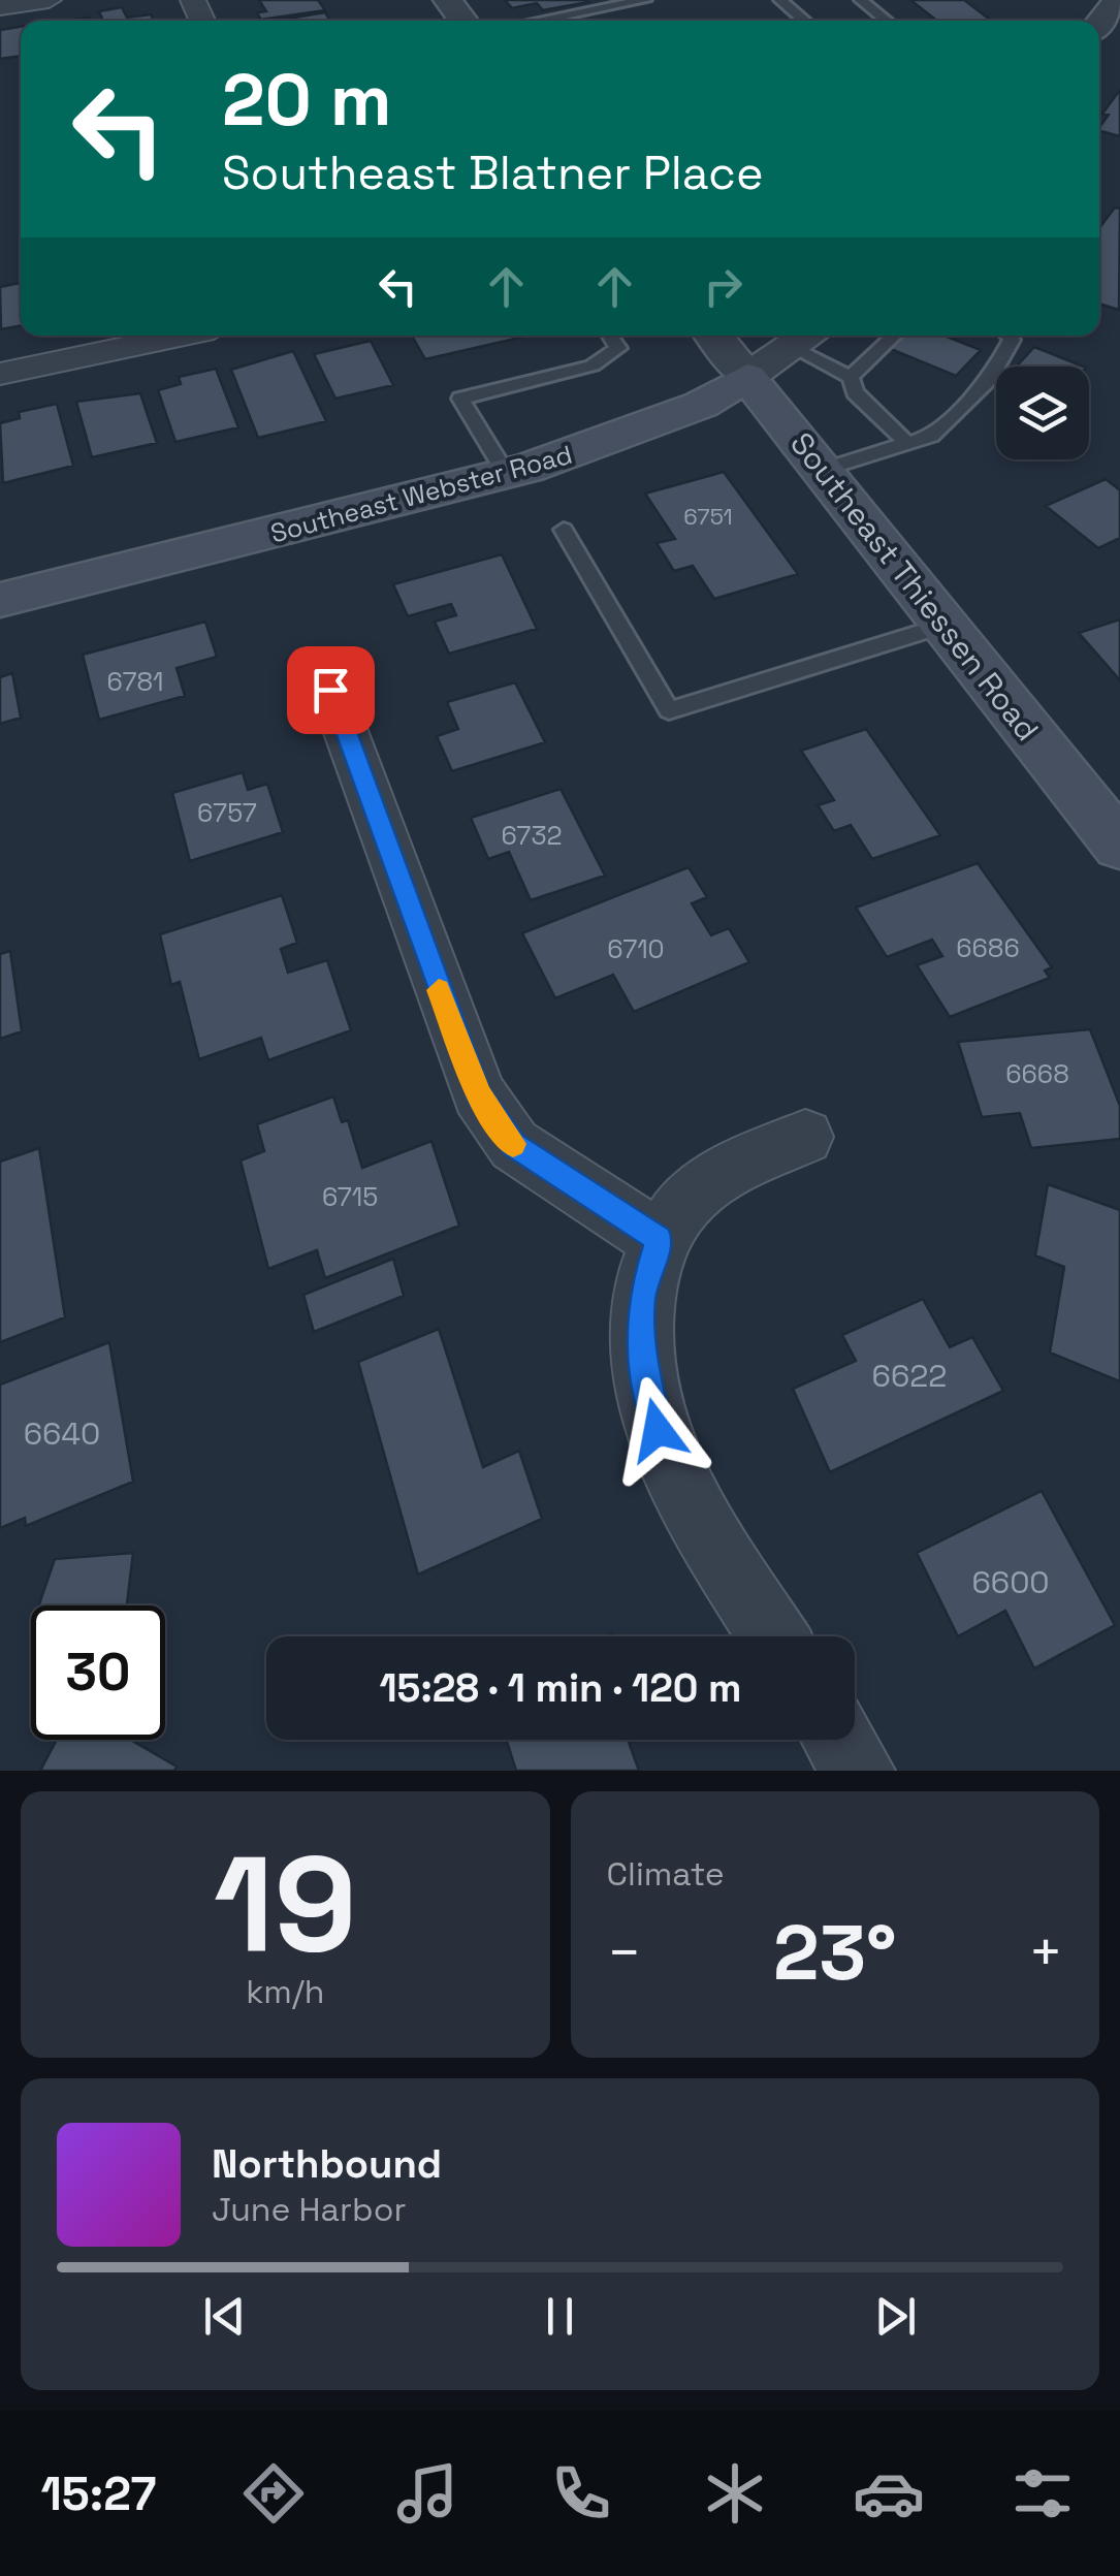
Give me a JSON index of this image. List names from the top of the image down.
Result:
{
  "streets": {
    "main road": ["Southeast Webster Road", "Southeast Thiessen Road"]
  },
  "crossings": [
    ["Southeast Webster Road", "Southeast Thiessen Road"]
  ],
  "house_numbers": [
    "6751",
    "6781",
    "6757",
    "6732",
    "6686",
    "6710",
    "6668",
    "6715",
    "6622",
    "6640",
    "6600"
  ],
  "page": {
    "turn": ["20 m", "Southeast Blatner Place"],
    "limit": "30",
    "trip": "15:28 · 1 min · 120 m",
    "tile": [
      ["19", "km/h"],
      "Climate"
    ],
    "heat": ["−", "23°", "+"],
    "song": ["Northbound", "June Harbor"],
    "tabs": "15:27"
  }
}
